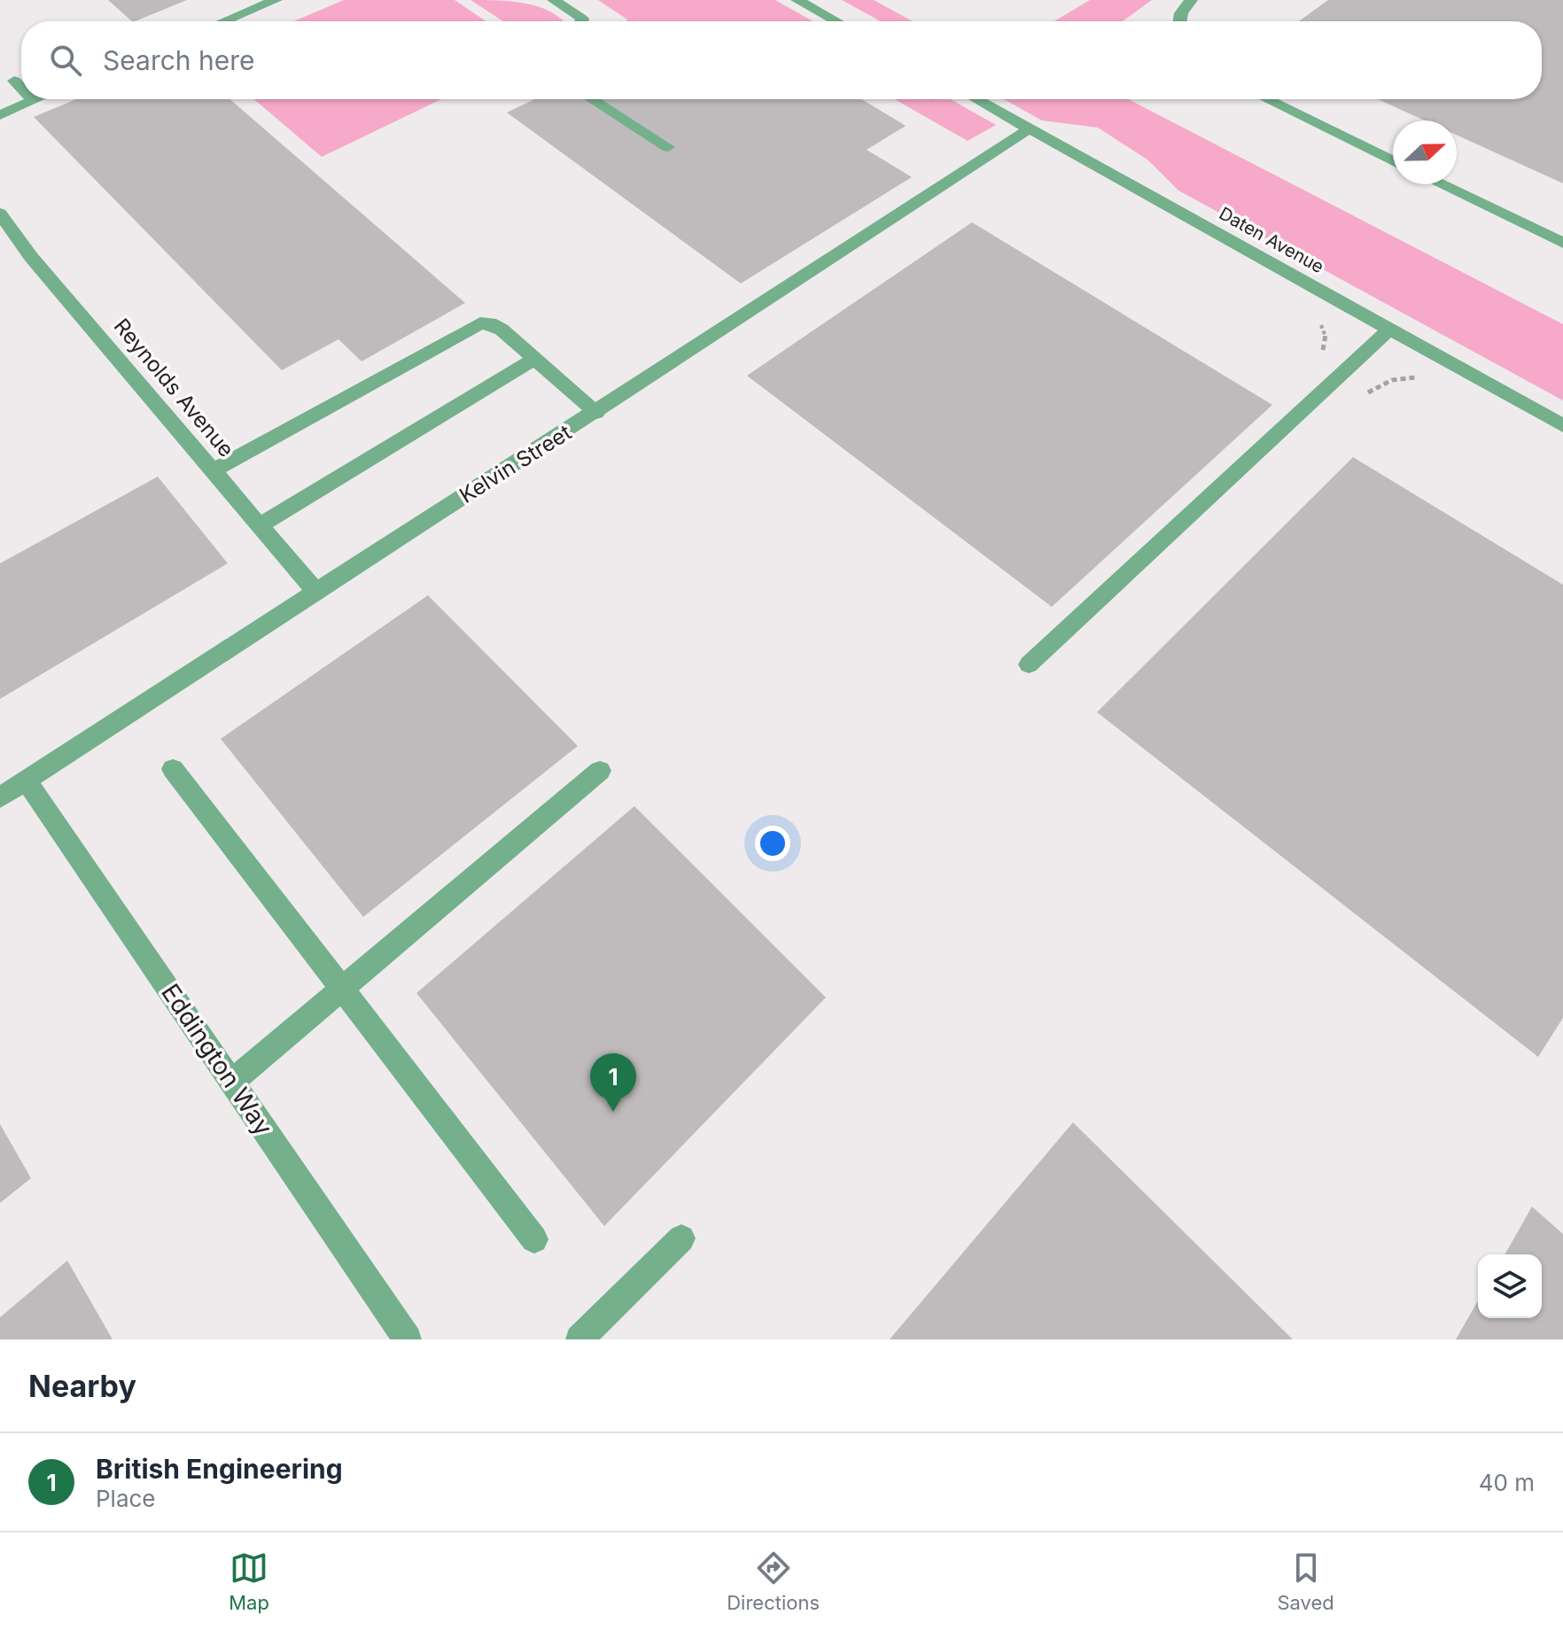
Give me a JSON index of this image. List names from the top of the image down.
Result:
{
  "streets": {
    "street": [
      "Daten Avenue",
      "Reynolds Avenue",
      "Kelvin Street",
      "Eddington Way"
    ]
  },
  "crossings": [
    ["Daten Avenue", "Kelvin Street"],
    ["Reynolds Avenue", "Kelvin Street"],
    ["Kelvin Street", "Eddington Way"]
  ],
  "north": "right",
  "page": {
    "search": "Search here",
    "pins": "1",
    "heading": "Nearby",
    "list": [
      {
        "mark": "1",
        "name": "British Engineering",
        "note": "Place",
        "value": "40 m"
      }
    ],
    "nav": ["Map", "Directions", "Saved"]
  }
}
